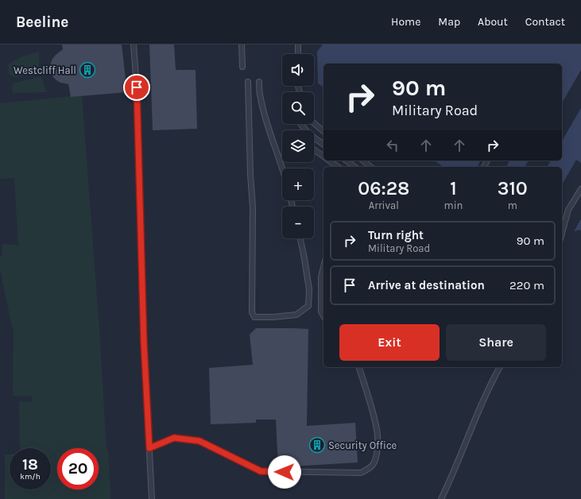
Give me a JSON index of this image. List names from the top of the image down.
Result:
{
  "places": {
    "building": ["Westcliff Hall", "Security Office"]
  },
  "page": {
    "header": "Beeline",
    "nav": [
      "Home",
      "Map",
      "About",
      "Contact"
    ],
    "map_buttons": ["+", "−"],
    "turn": ["90 m", "Military Road"],
    "eta": [
      "06:28",
      "Arrival",
      "1",
      "min",
      "310",
      "m"
    ],
    "list": [
      {
        "name": "Turn right",
        "note": "Military Road",
        "value": "90 m"
      },
      {
        "name": "Arrive at destination",
        "value": "220 m"
      }
    ],
    "buttons": ["Exit", "Share"],
    "speed": "18 km/h",
    "limit": "20"
  }
}
